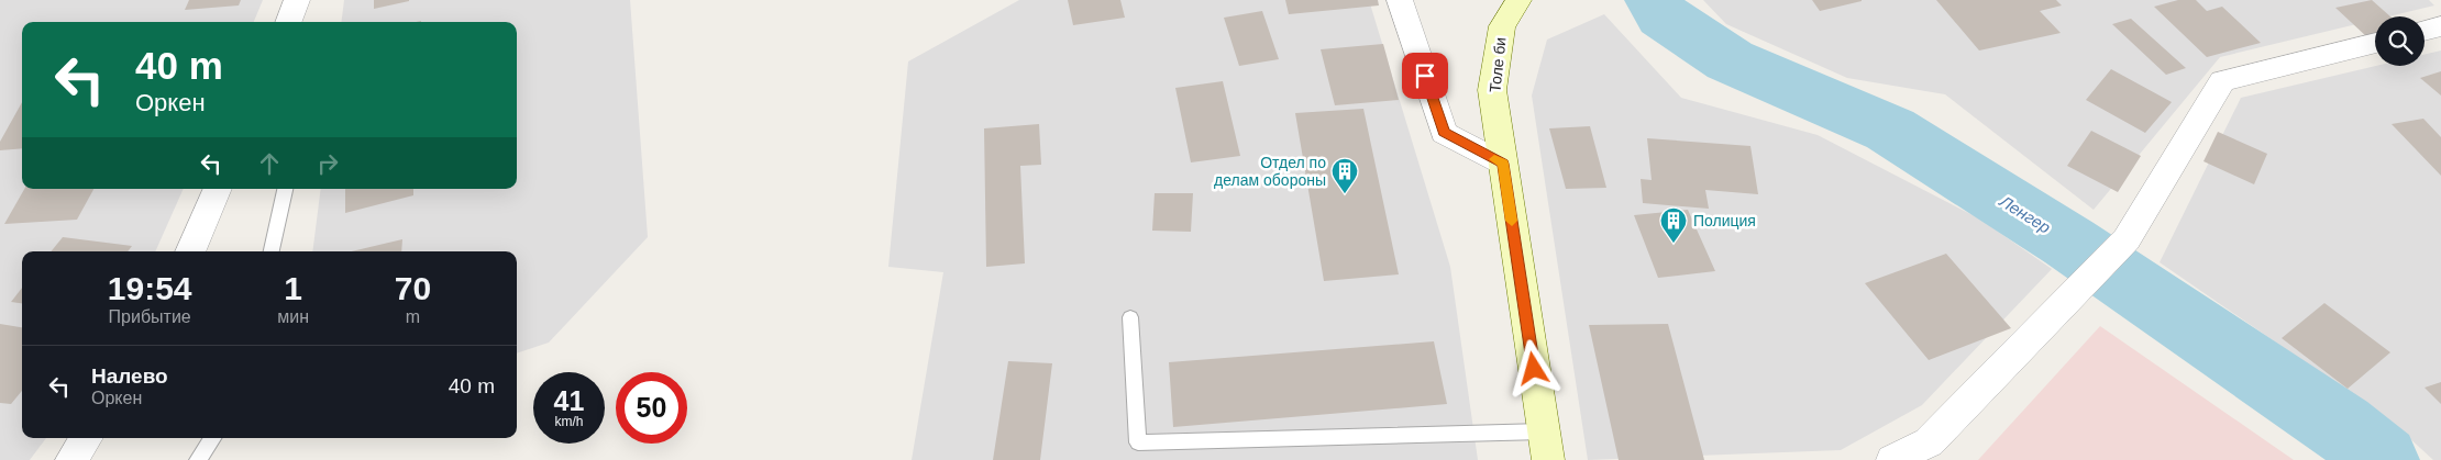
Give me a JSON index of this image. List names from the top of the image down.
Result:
{
  "streets": {
    "main road": ["Толе би"]
  },
  "water": ["Ленгер"],
  "places": {
    "building": ["Отдел по делам обороны", "Полиция"]
  },
  "page": {
    "turn": ["40 m", "Оркен"],
    "eta": [
      "19:54",
      "Прибытие",
      "1",
      "мин",
      "70",
      "m"
    ],
    "list": [
      {
        "name": "Налево",
        "note": "Оркен",
        "value": "40 m"
      }
    ],
    "speed": "41 km/h",
    "limit": "50"
  }
}
